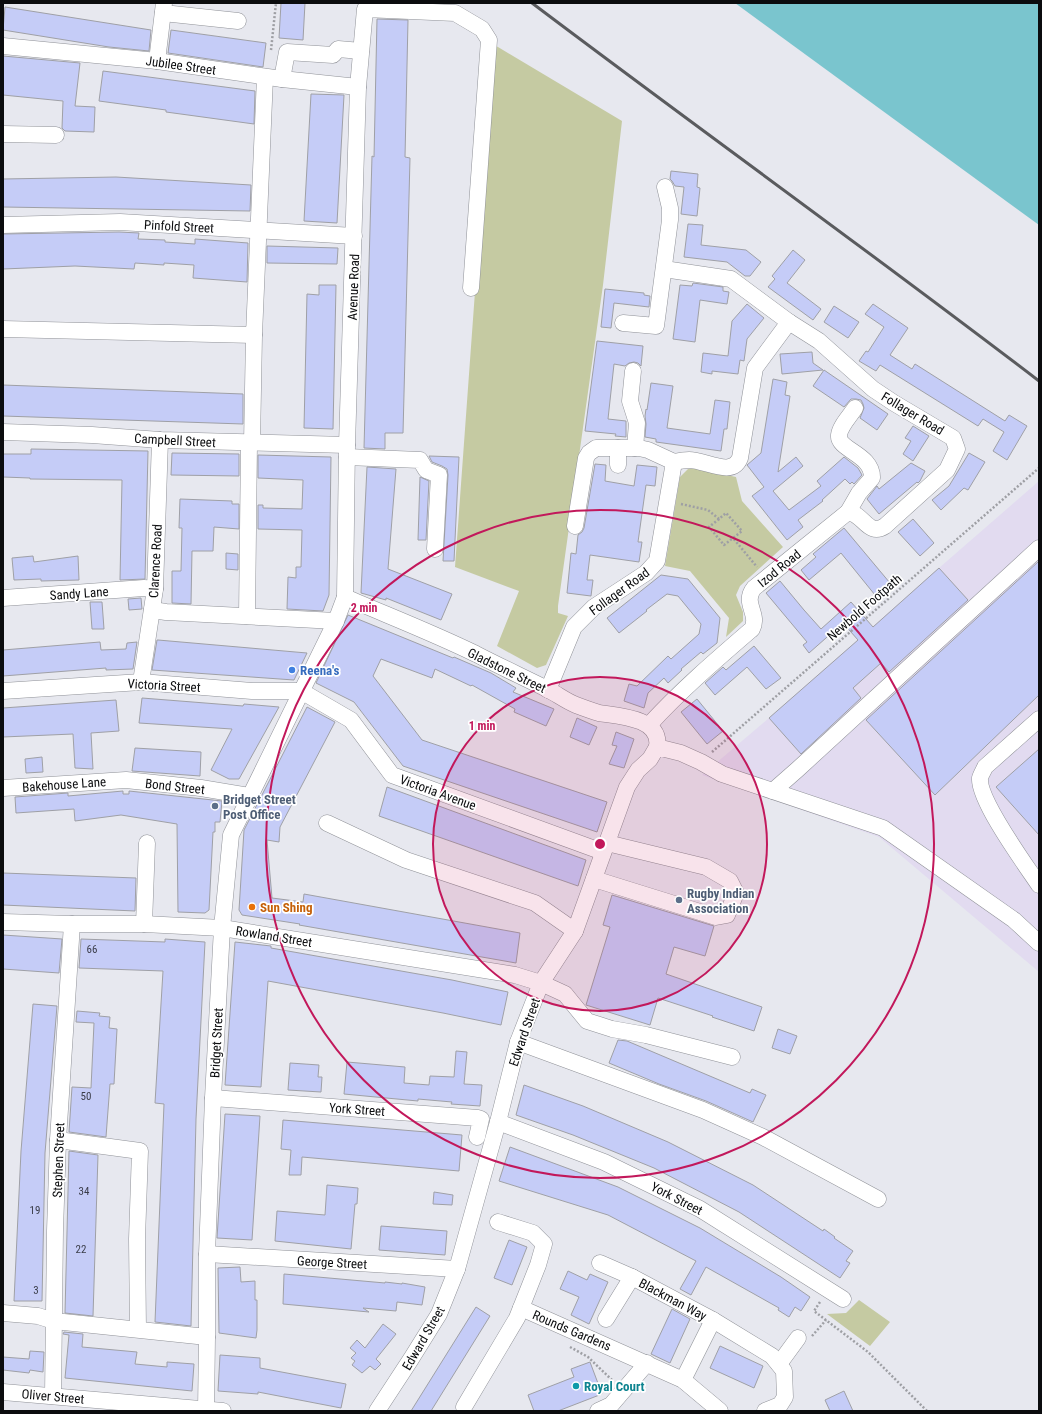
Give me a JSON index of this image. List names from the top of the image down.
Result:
{
  "streets": {
    "street": [
      "Jubilee Street",
      "Pinfold Street",
      "Avenue Road",
      "Follager Road",
      "Campbell Street",
      "Clarence Road",
      "Izod Road",
      "Sandy Lane",
      "Gladstone Street",
      "Victoria Street",
      "Bakehouse Lane",
      "Bond Street",
      "Victoria Avenue",
      "Rowland Street",
      "Edward Street",
      "Bridget Street",
      "York Street",
      "Stephen Street",
      "George Street",
      "Blackman Way",
      "Rounds Gardens",
      "Oliver Street"
    ],
    "path": ["Newbold Footpath"]
  },
  "crossings": [
    ["Jubilee Street", "Avenue Road"],
    ["Pinfold Street", "Avenue Road"],
    ["Avenue Road", "Campbell Street"],
    ["Avenue Road", "Gladstone Street"],
    ["Avenue Road", "Victoria Street"],
    ["Avenue Road", "Victoria Avenue"],
    ["Avenue Road", "Bridget Street"],
    ["Follager Road", "Izod Road"],
    ["Follager Road", "Gladstone Street"],
    ["Campbell Street", "Clarence Road"],
    ["Clarence Road", "Sandy Lane"],
    ["Clarence Road", "Victoria Street"],
    ["Izod Road", "Gladstone Street"],
    ["Victoria Street", "Victoria Avenue"],
    ["Victoria Street", "Bridget Street"],
    ["Bakehouse Lane", "Bond Street"],
    ["Bond Street", "Bridget Street"],
    ["Victoria Avenue", "Edward Street"],
    ["Victoria Avenue", "Bridget Street"],
    ["Rowland Street", "Edward Street"],
    ["Rowland Street", "Bridget Street"],
    ["Rowland Street", "Stephen Street"],
    ["Edward Street", "York Street"],
    ["Edward Street", "George Street"],
    ["Bridget Street", "York Street"],
    ["Bridget Street", "George Street"],
    ["Bridget Street", "Oliver Street"],
    ["Stephen Street", "Oliver Street"],
    ["Blackman Way", "Rounds Gardens"]
  ],
  "places": [
    "Reena's",
    "Bridget Street Post Office",
    "Rugby Indian Association",
    "Sun Shing",
    "Royal Court"
  ],
  "house_numbers": [
    "66",
    "50",
    "34",
    "19",
    "22",
    "3"
  ],
  "rings": ["2 min", "1 min"]
}
